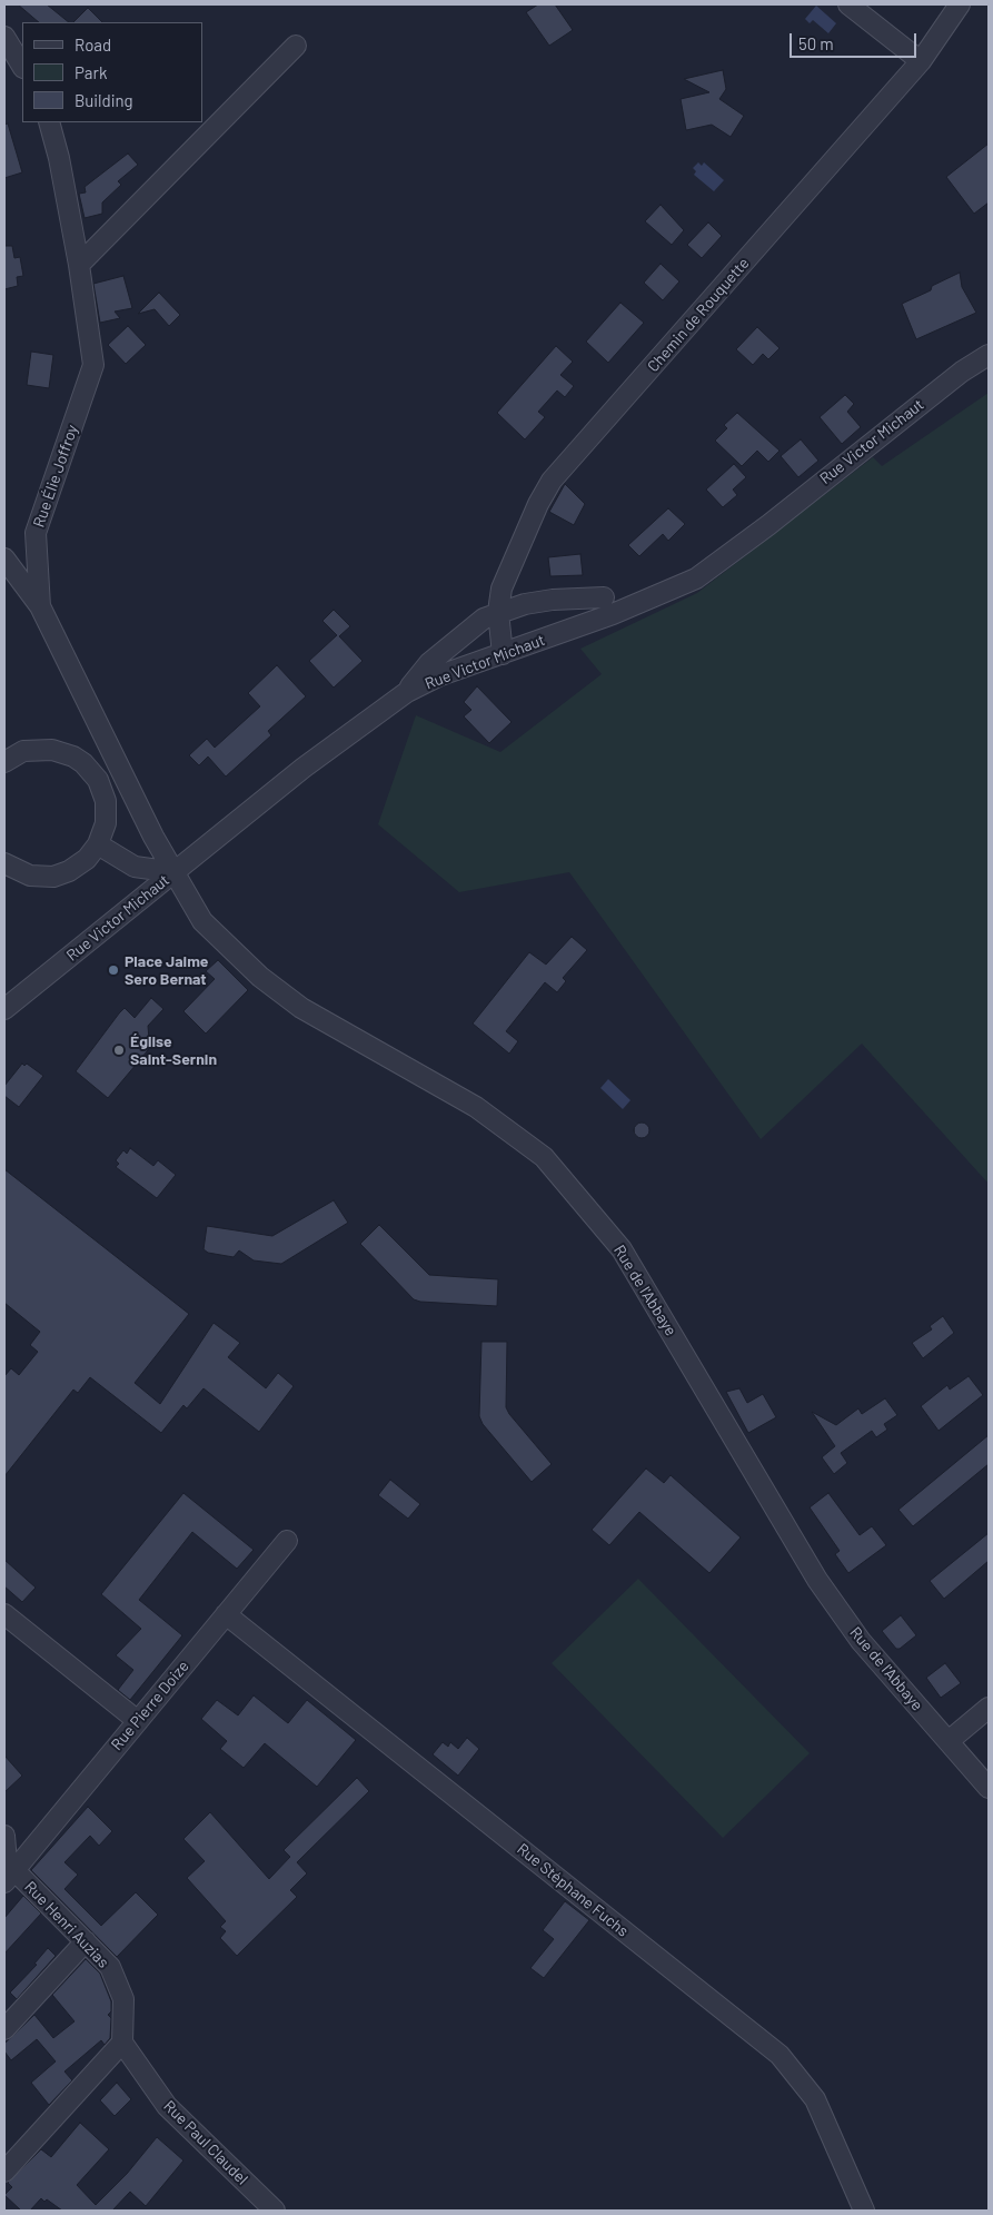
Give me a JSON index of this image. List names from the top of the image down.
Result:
{
  "streets": {
    "street": [
      "Chemin de Rouquette",
      "Rue Victor Michaut",
      "Rue Élie Joffroy",
      "Rue de l'Abbaye",
      "Rue Pierre Doize",
      "Rue Stéphane Fuchs",
      "Rue Henri Auzias",
      "Rue Paul Claudel"
    ]
  },
  "crossings": [
    ["Chemin de Rouquette", "Rue Victor Michaut"],
    ["Rue Victor Michaut", "Rue Élie Joffroy"],
    ["Rue Victor Michaut", "Rue de l'Abbaye"],
    ["Rue Élie Joffroy", "Rue de l'Abbaye"],
    ["Rue Pierre Doize", "Rue Stéphane Fuchs"],
    ["Rue Pierre Doize", "Rue Henri Auzias"],
    ["Rue Henri Auzias", "Rue Paul Claudel"]
  ],
  "places": ["Place Jaime Sero Bernat", "Église Saint-Sernin"],
  "legend": ["Road", "Park", "Building"],
  "scale_bar": "50 m"
}
